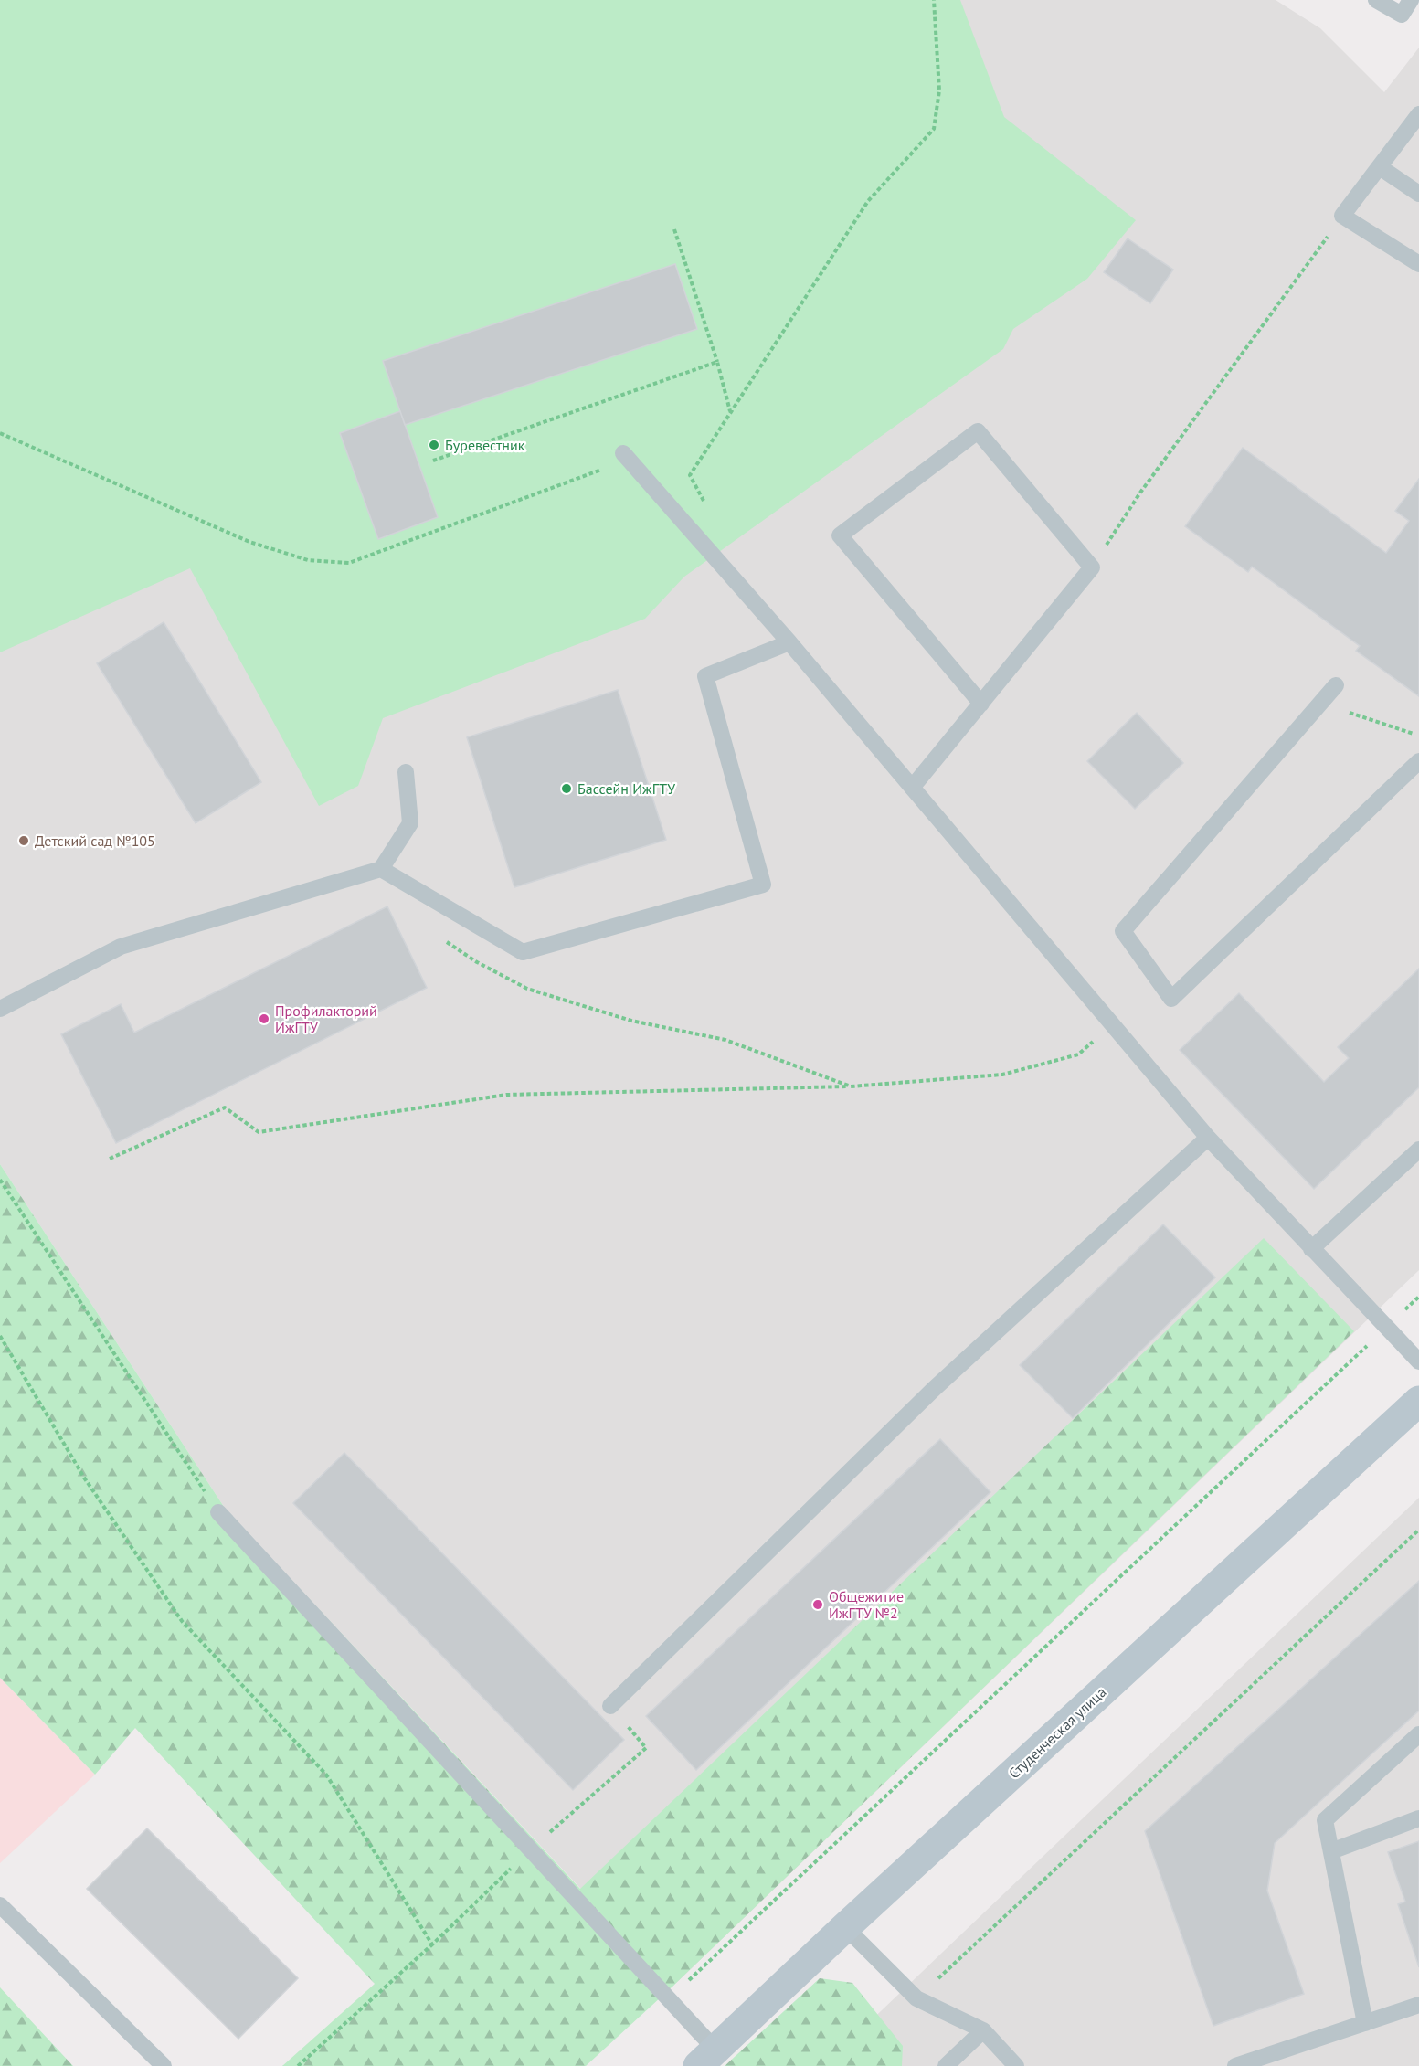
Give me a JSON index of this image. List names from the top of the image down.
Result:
{
  "streets": {
    "street": ["Студенческая улица"]
  },
  "places": [
    "Буревестник",
    "Бассейн ИжГТУ",
    "Детский сад №105",
    "Профилакторий ИжГТУ",
    "Общежитие ИжГТУ №2"
  ]
}
